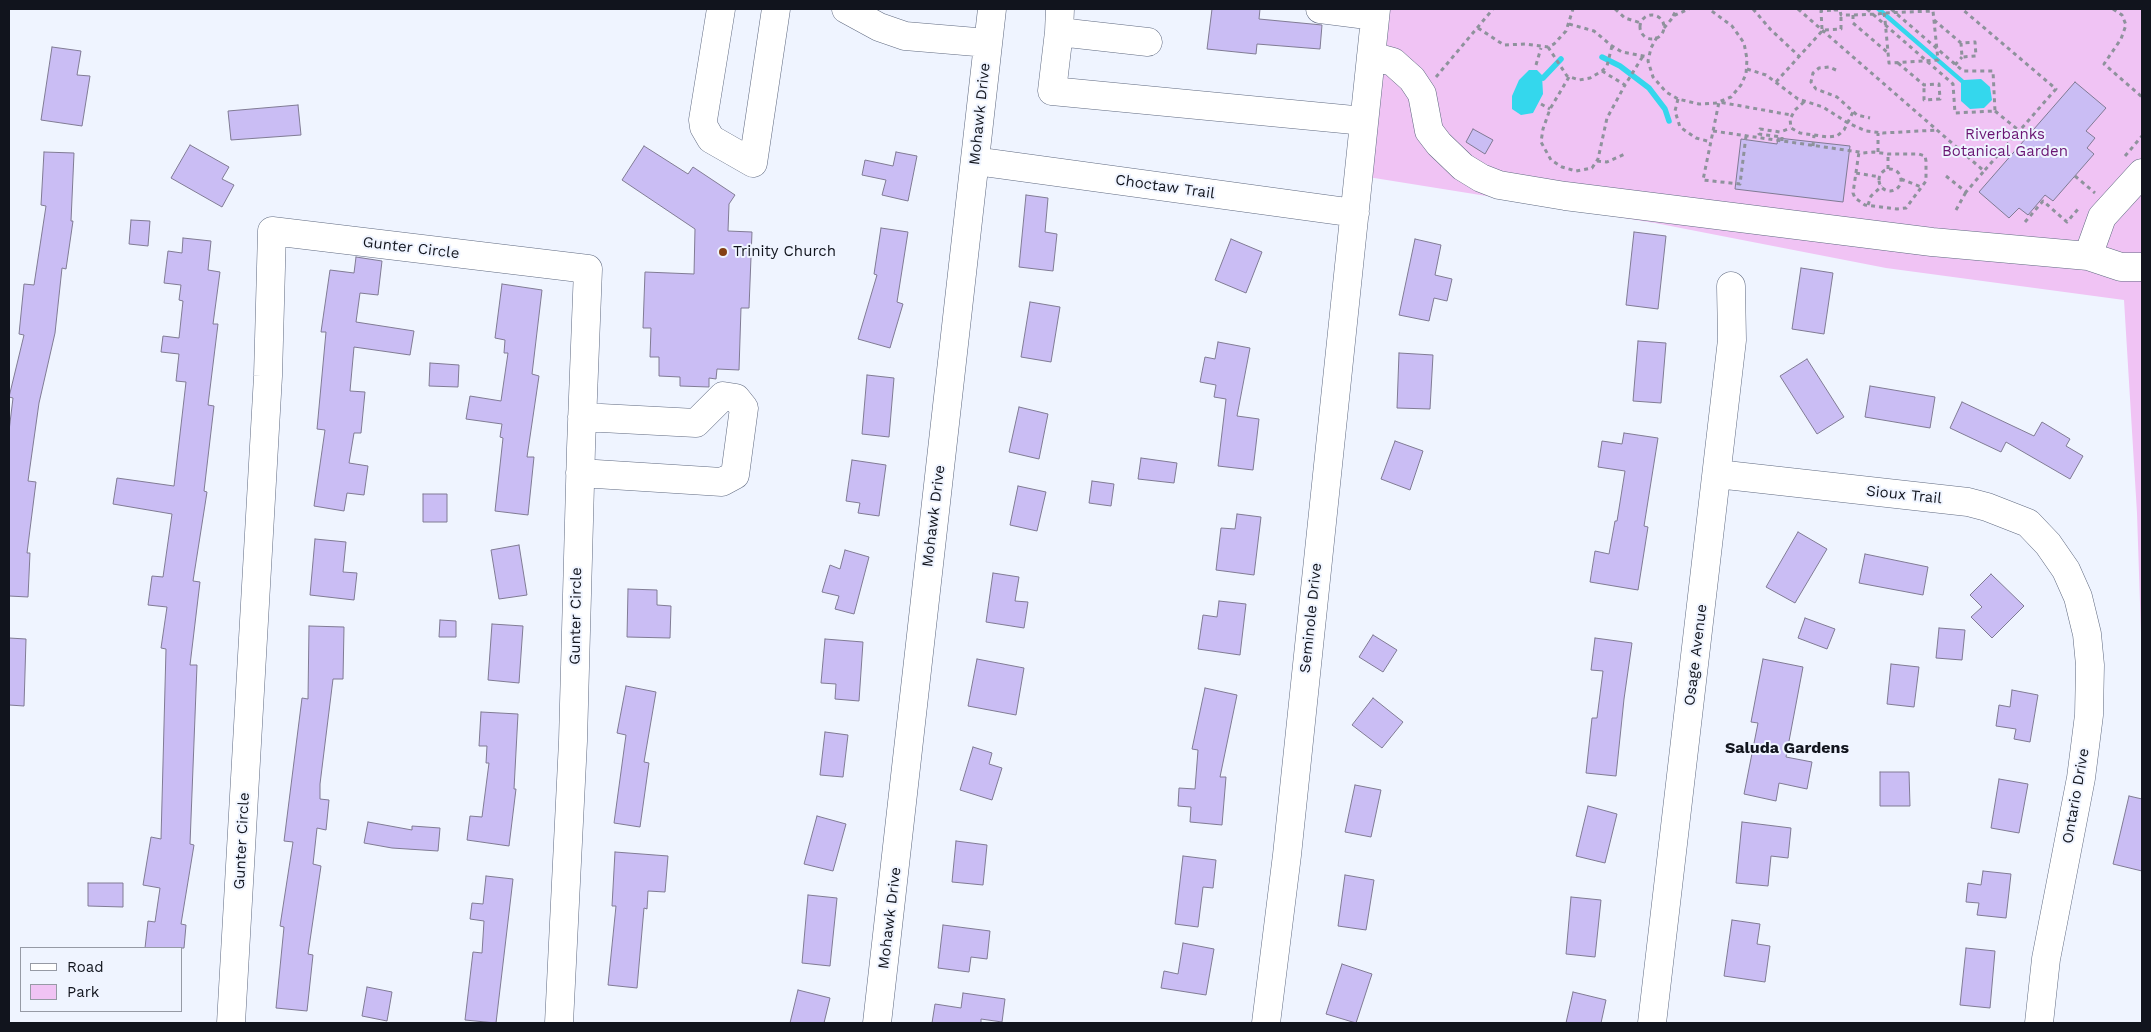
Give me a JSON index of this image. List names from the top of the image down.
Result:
{
  "streets": {
    "street": [
      "Mohawk Drive",
      "Choctaw Trail",
      "Gunter Circle",
      "Sioux Trail",
      "Seminole Drive",
      "Osage Avenue",
      "Ontario Drive"
    ]
  },
  "crossings": [
    ["Mohawk Drive", "Choctaw Trail"],
    ["Choctaw Trail", "Seminole Drive"],
    ["Sioux Trail", "Osage Avenue"],
    ["Sioux Trail", "Ontario Drive"]
  ],
  "districts": ["Saluda Gardens"],
  "parks": ["Riverbanks Botanical Garden"],
  "places": ["Trinity Church"],
  "legend": ["Road", "Park"]
}
